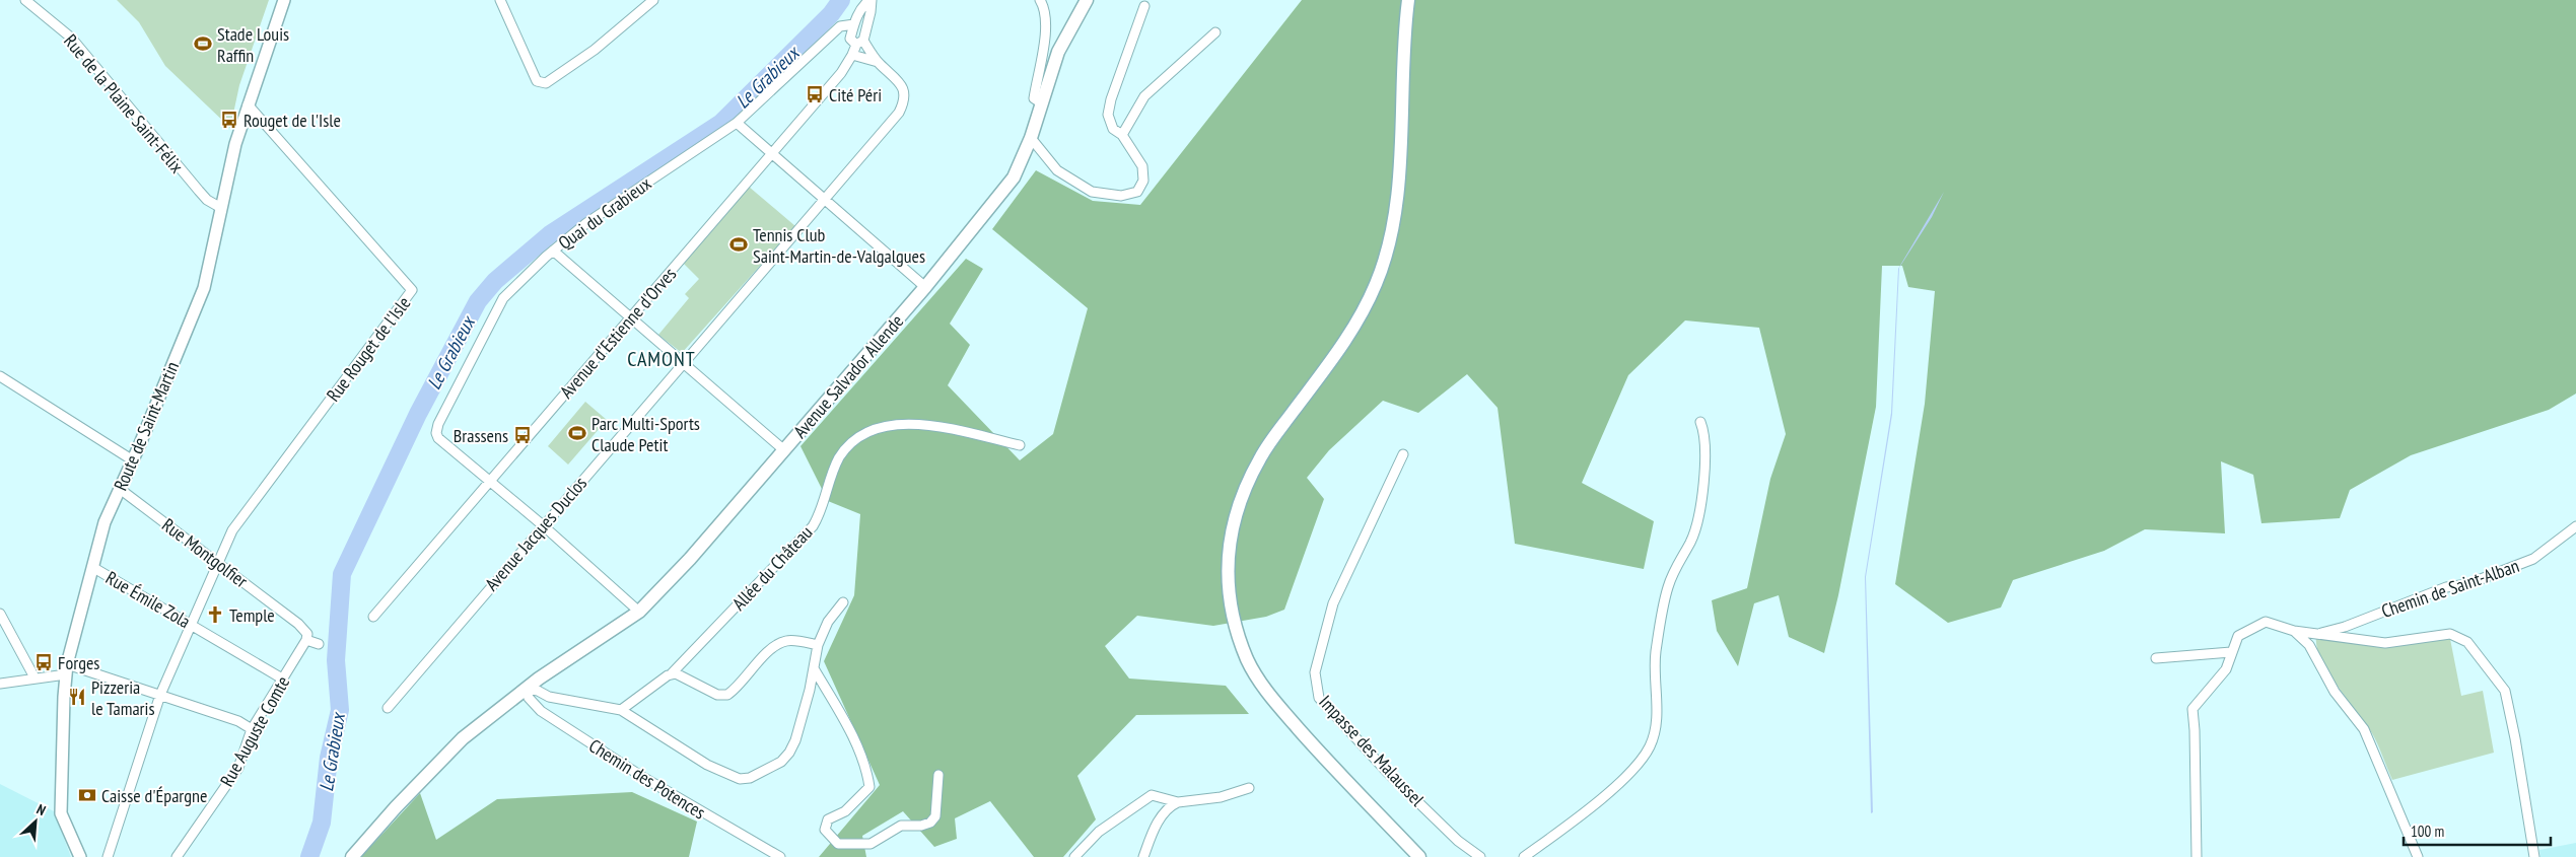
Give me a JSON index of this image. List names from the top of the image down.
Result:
{
  "streets": {
    "main road": ["Avenue Salvador Allende", "Route de Saint-Martin"],
    "street": [
      "Rue de la Plaine Saint-Félix",
      "Quai du Grabieux",
      "Avenue d'Estienne d'Orves",
      "Rue Rouget de l'Isle",
      "Avenue Jacques Duclos",
      "Rue Montgolfier",
      "Allée du Château",
      "Chemin de Saint-Alban",
      "Rue Émile Zola",
      "Rue Auguste Comte",
      "Impasse des Malaussel",
      "Chemin des Potences"
    ]
  },
  "crossings": [
    ["Rue de la Plaine Saint-Félix", "Route de Saint-Martin"],
    ["Quai du Grabieux", "Avenue d'Estienne d'Orves"],
    ["Avenue d'Estienne d'Orves", "Avenue Jacques Duclos"],
    ["Rue Rouget de l'Isle", "Route de Saint-Martin"],
    ["Rue Rouget de l'Isle", "Rue Montgolfier"],
    ["Avenue Salvador Allende", "Chemin des Potences"],
    ["Route de Saint-Martin", "Rue Montgolfier"],
    ["Route de Saint-Martin", "Rue Émile Zola"],
    ["Rue Montgolfier", "Rue Auguste Comte"],
    ["Rue Émile Zola", "Rue Auguste Comte"]
  ],
  "districts": ["CAMONT"],
  "water": ["Le Grabieux"],
  "places": {
    "sports": ["Stade Louis Raffin", "Tennis Club Saint-Martin-de-Valgalgues", "Parc Multi-Sports Claude Petit"],
    "bus stop": [
      "Cité Péri",
      "Rouget de l'Isle",
      "Brassens",
      "Forges"
    ],
    "church": ["Temple"],
    "restaurant": ["Pizzeria le Tamaris"],
    "bank": ["Caisse d'Épargne"]
  },
  "scale_bar": "100 m",
  "north": "top right"
}
